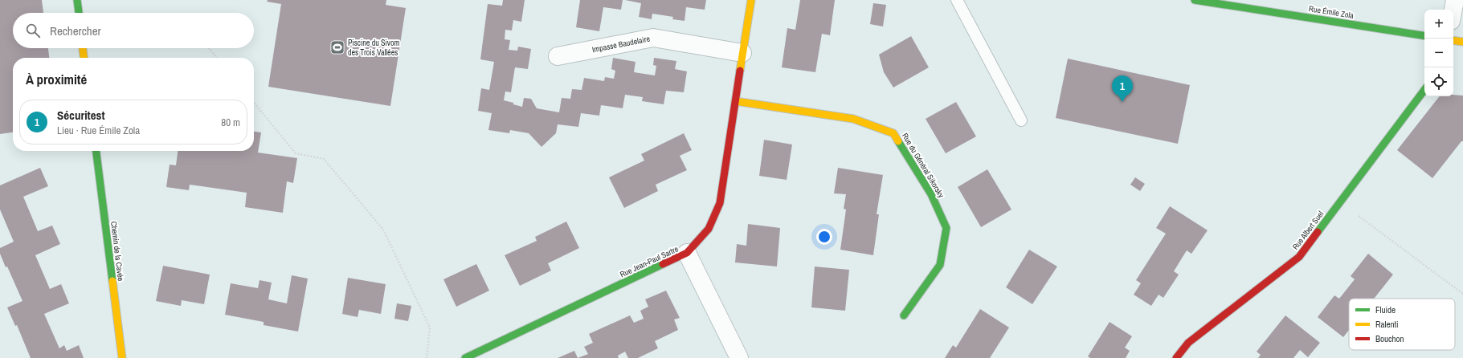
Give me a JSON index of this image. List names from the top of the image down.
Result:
{
  "streets": {
    "street": [
      "Rue Émile Zola",
      "Impasse Baudelaire",
      "Rue du Général Sikorsky",
      "Rue Albert Suel",
      "Chemin de la Cavée",
      "Rue Jean-Paul Sartre"
    ]
  },
  "crossings": [
    ["Impasse Baudelaire", "Rue Jean-Paul Sartre"],
    ["Rue du Général Sikorsky", "Rue Jean-Paul Sartre"]
  ],
  "places": {
    "sports": ["Piscine du Sivom des Trois Vallées"]
  },
  "legend": ["Fluide", "Ralenti", "Bouchon"],
  "page": {
    "map_buttons": ["+", "−"],
    "search": "Rechercher",
    "heading": "À proximité",
    "pins": "1",
    "list": [
      {
        "mark": "1",
        "name": "Sécuritest",
        "note": "Lieu · Rue Émile Zola",
        "value": "80 m"
      }
    ]
  }
}
